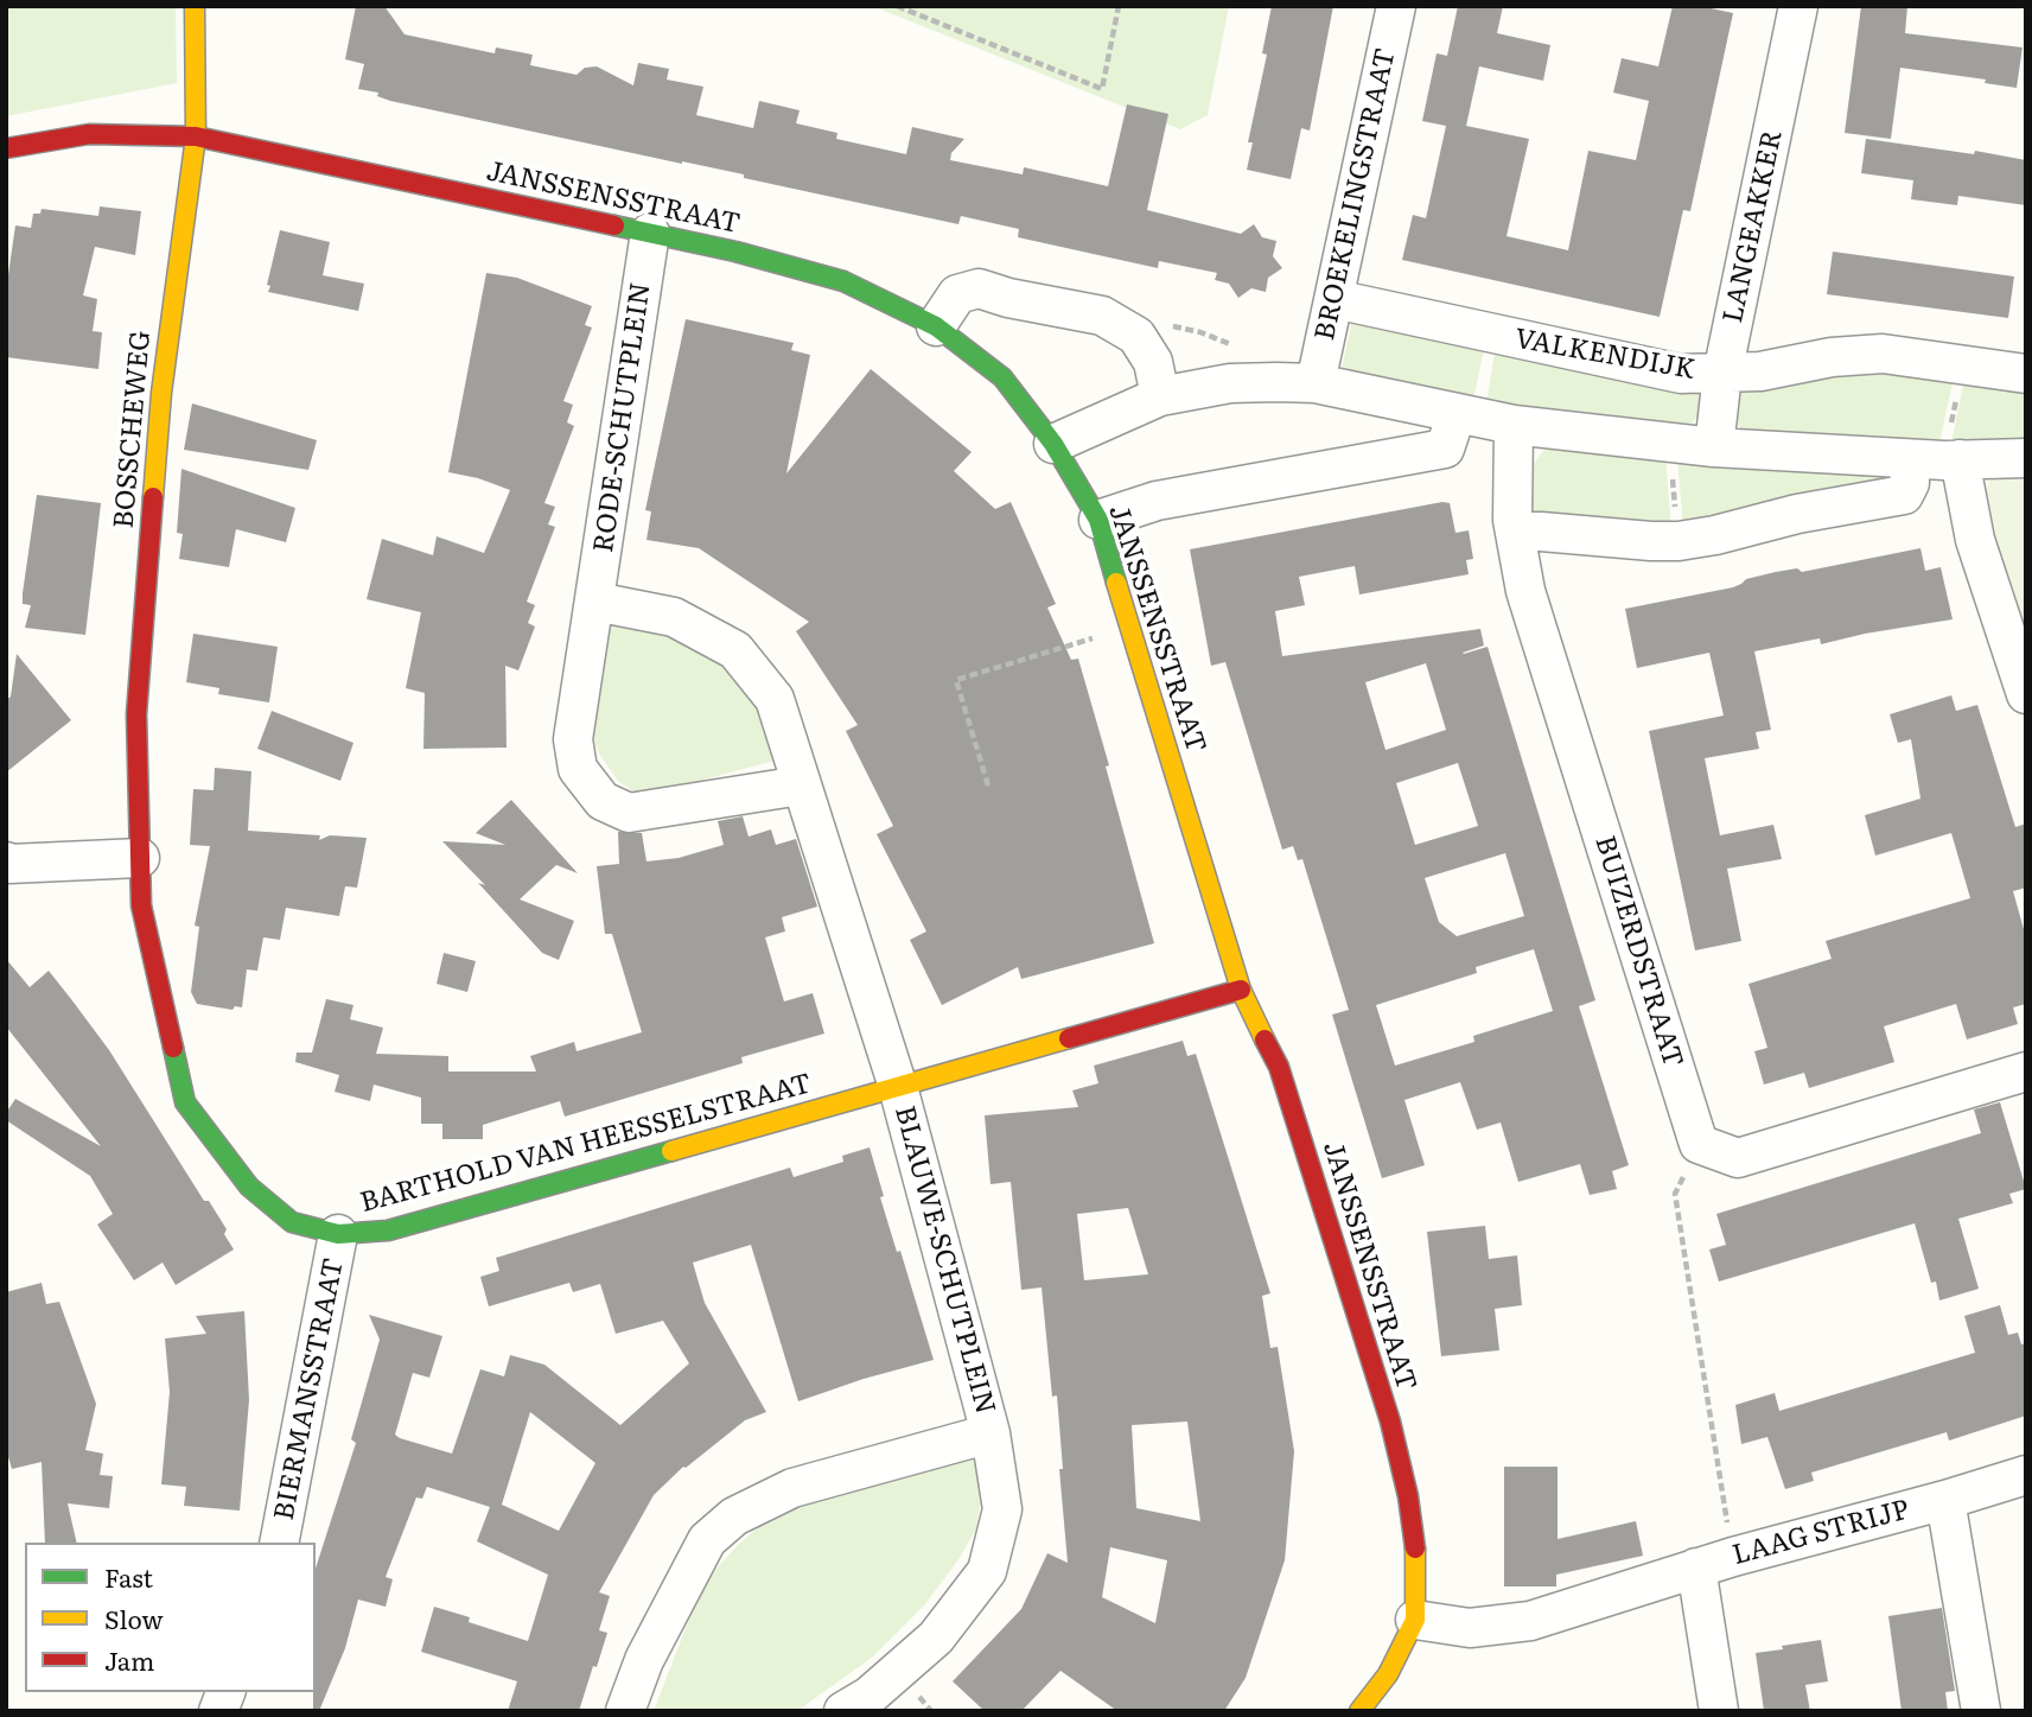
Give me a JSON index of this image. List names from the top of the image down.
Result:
{
  "streets": {
    "street": [
      "BROEKELINGSTRAAT",
      "JANSSENSSTRAAT",
      "LANGEAKKER",
      "VALKENDIJK",
      "RODE-SCHUTPLEIN",
      "BOSSCHEWEG",
      "BUIZERDSTRAAT",
      "BARTHOLD VAN HEESSELSTRAAT",
      "BLAUWE-SCHUTPLEIN",
      "BIERMANSSTRAAT",
      "LAAG STRIJP"
    ]
  },
  "crossings": [
    ["BROEKELINGSTRAAT", "VALKENDIJK"],
    ["JANSSENSSTRAAT", "RODE-SCHUTPLEIN"],
    ["JANSSENSSTRAAT", "BOSSCHEWEG"],
    ["JANSSENSSTRAAT", "BARTHOLD VAN HEESSELSTRAAT"],
    ["JANSSENSSTRAAT", "LAAG STRIJP"],
    ["LANGEAKKER", "VALKENDIJK"],
    ["BOSSCHEWEG", "BARTHOLD VAN HEESSELSTRAAT"],
    ["BARTHOLD VAN HEESSELSTRAAT", "BLAUWE-SCHUTPLEIN"],
    ["BARTHOLD VAN HEESSELSTRAAT", "BIERMANSSTRAAT"]
  ],
  "legend": ["Fast", "Slow", "Jam"]
}
